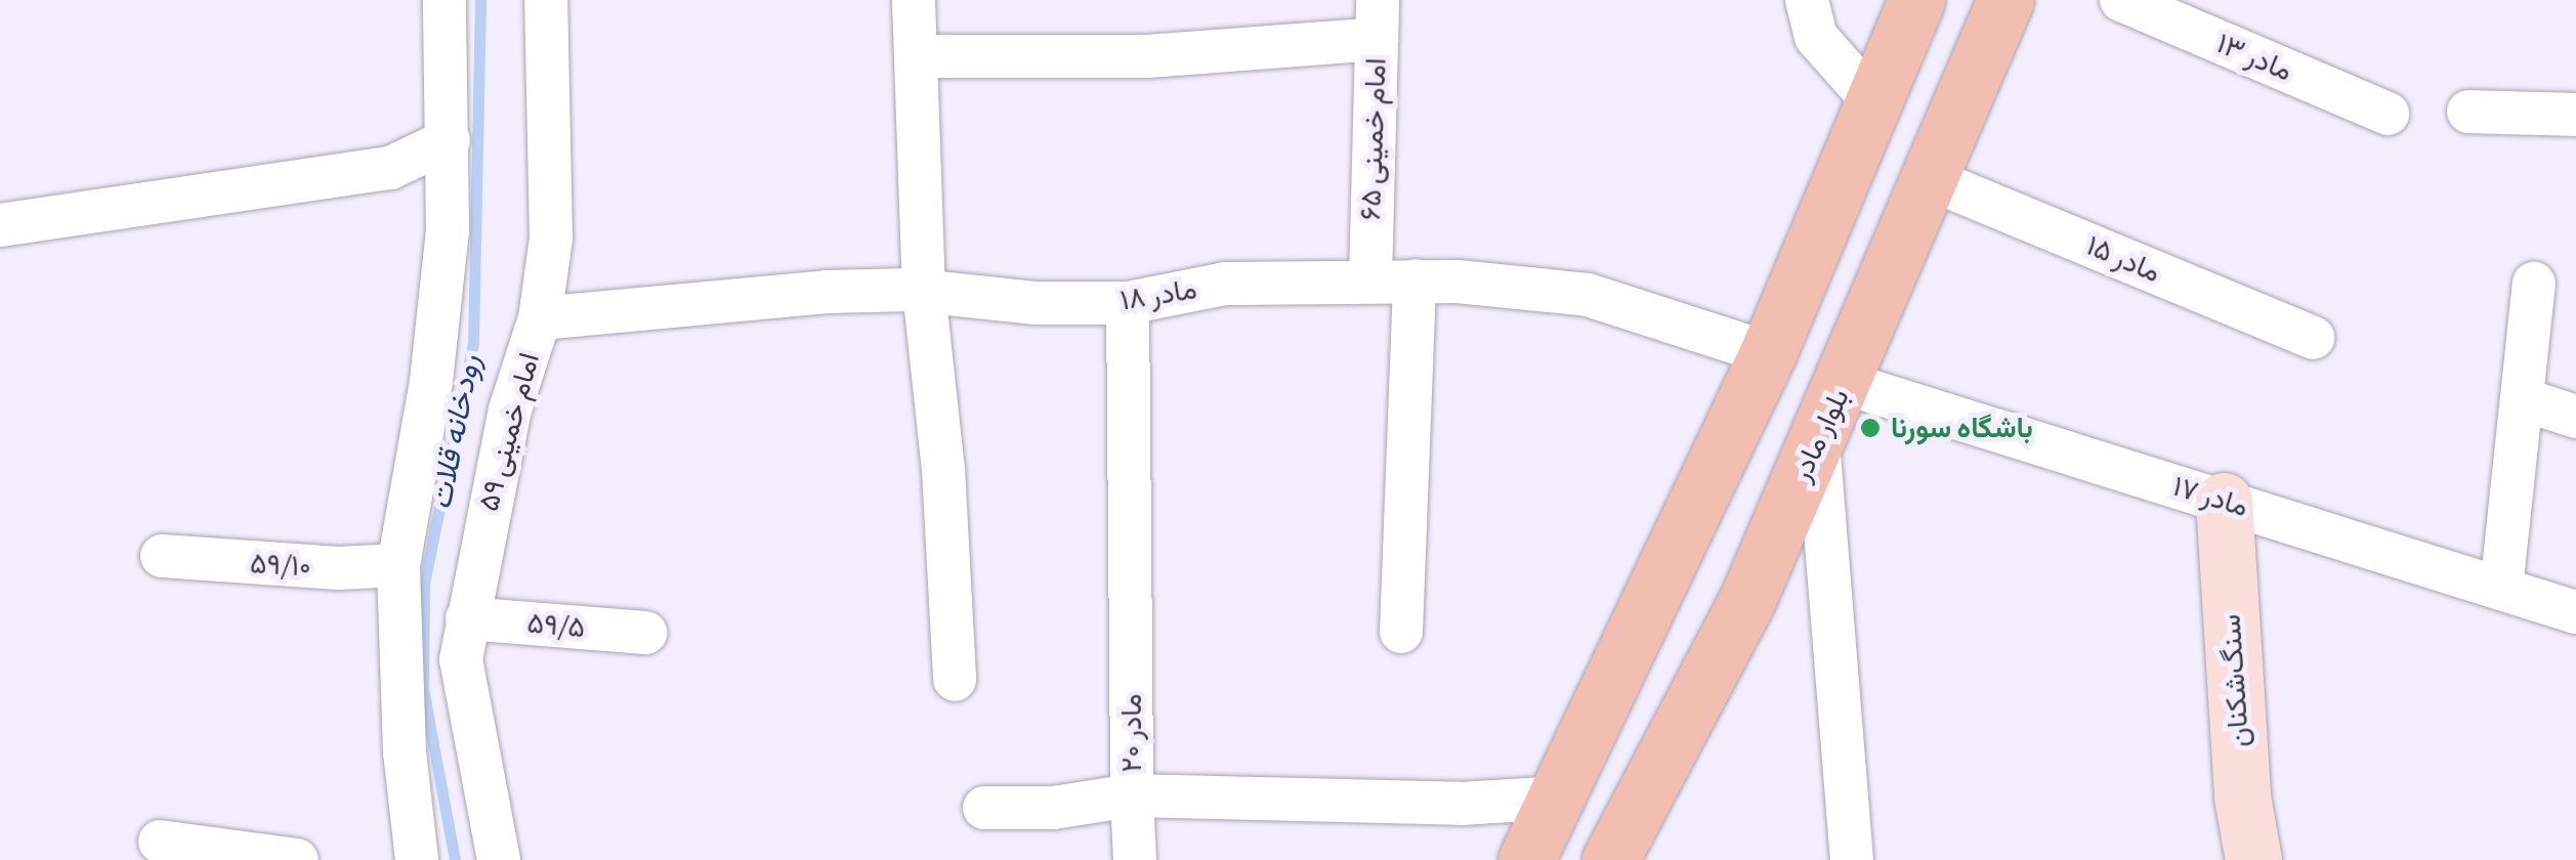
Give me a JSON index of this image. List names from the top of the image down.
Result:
{
  "streets": {
    "main road": ["بلوار مادر"],
    "street": [
      "مادر ۱۳",
      "امام خمینی ۶۵",
      "مادر ۱۵",
      "مادر ۱۸",
      "امام خمینی ۵۹",
      "مادر ۱۷",
      "۵۹/۱۰",
      "۵۹/۵",
      "سنگ‌شکنان",
      "مادر ۲۰"
    ]
  },
  "crossings": [
    ["امام خمینی ۶۵", "مادر ۱۸"],
    ["مادر ۱۵", "بلوار مادر"],
    ["مادر ۱۸", "امام خمینی ۵۹"],
    ["مادر ۱۸", "مادر ۲۰"],
    ["امام خمینی ۵۹", "۵۹/۵"],
    ["بلوار مادر", "مادر ۱۷"],
    ["مادر ۱۷", "سنگ‌شکنان"]
  ],
  "water": ["رودخانه قلات"],
  "places": ["باشگاه سورنا"]
}
